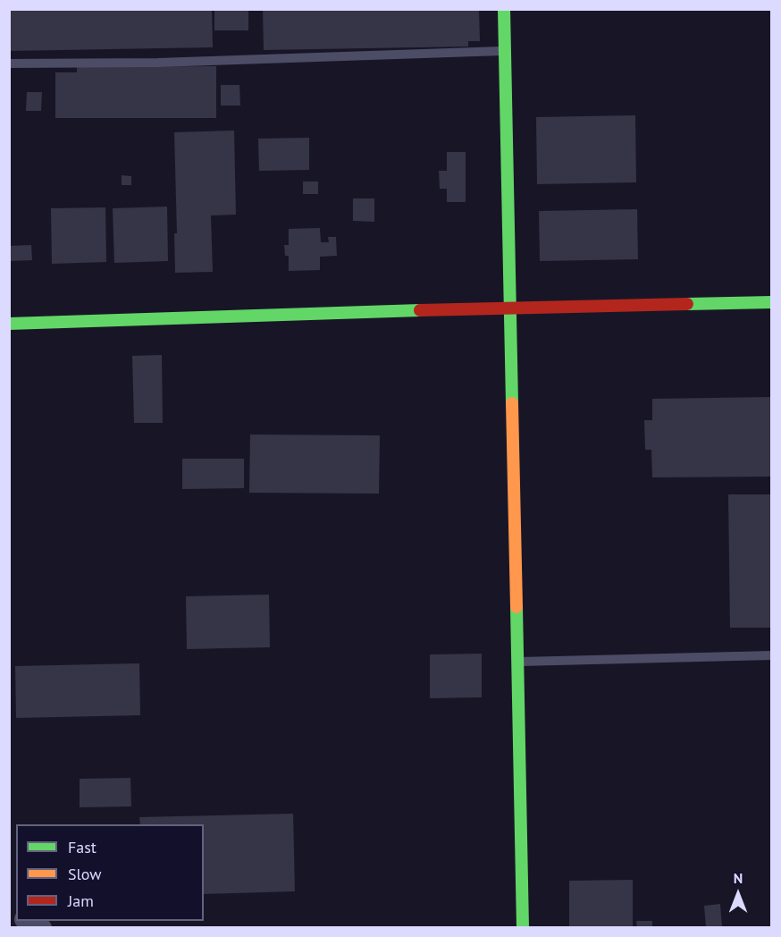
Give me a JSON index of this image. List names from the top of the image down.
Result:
{
  "legend": ["Fast", "Slow", "Jam"],
  "north": "top"
}
